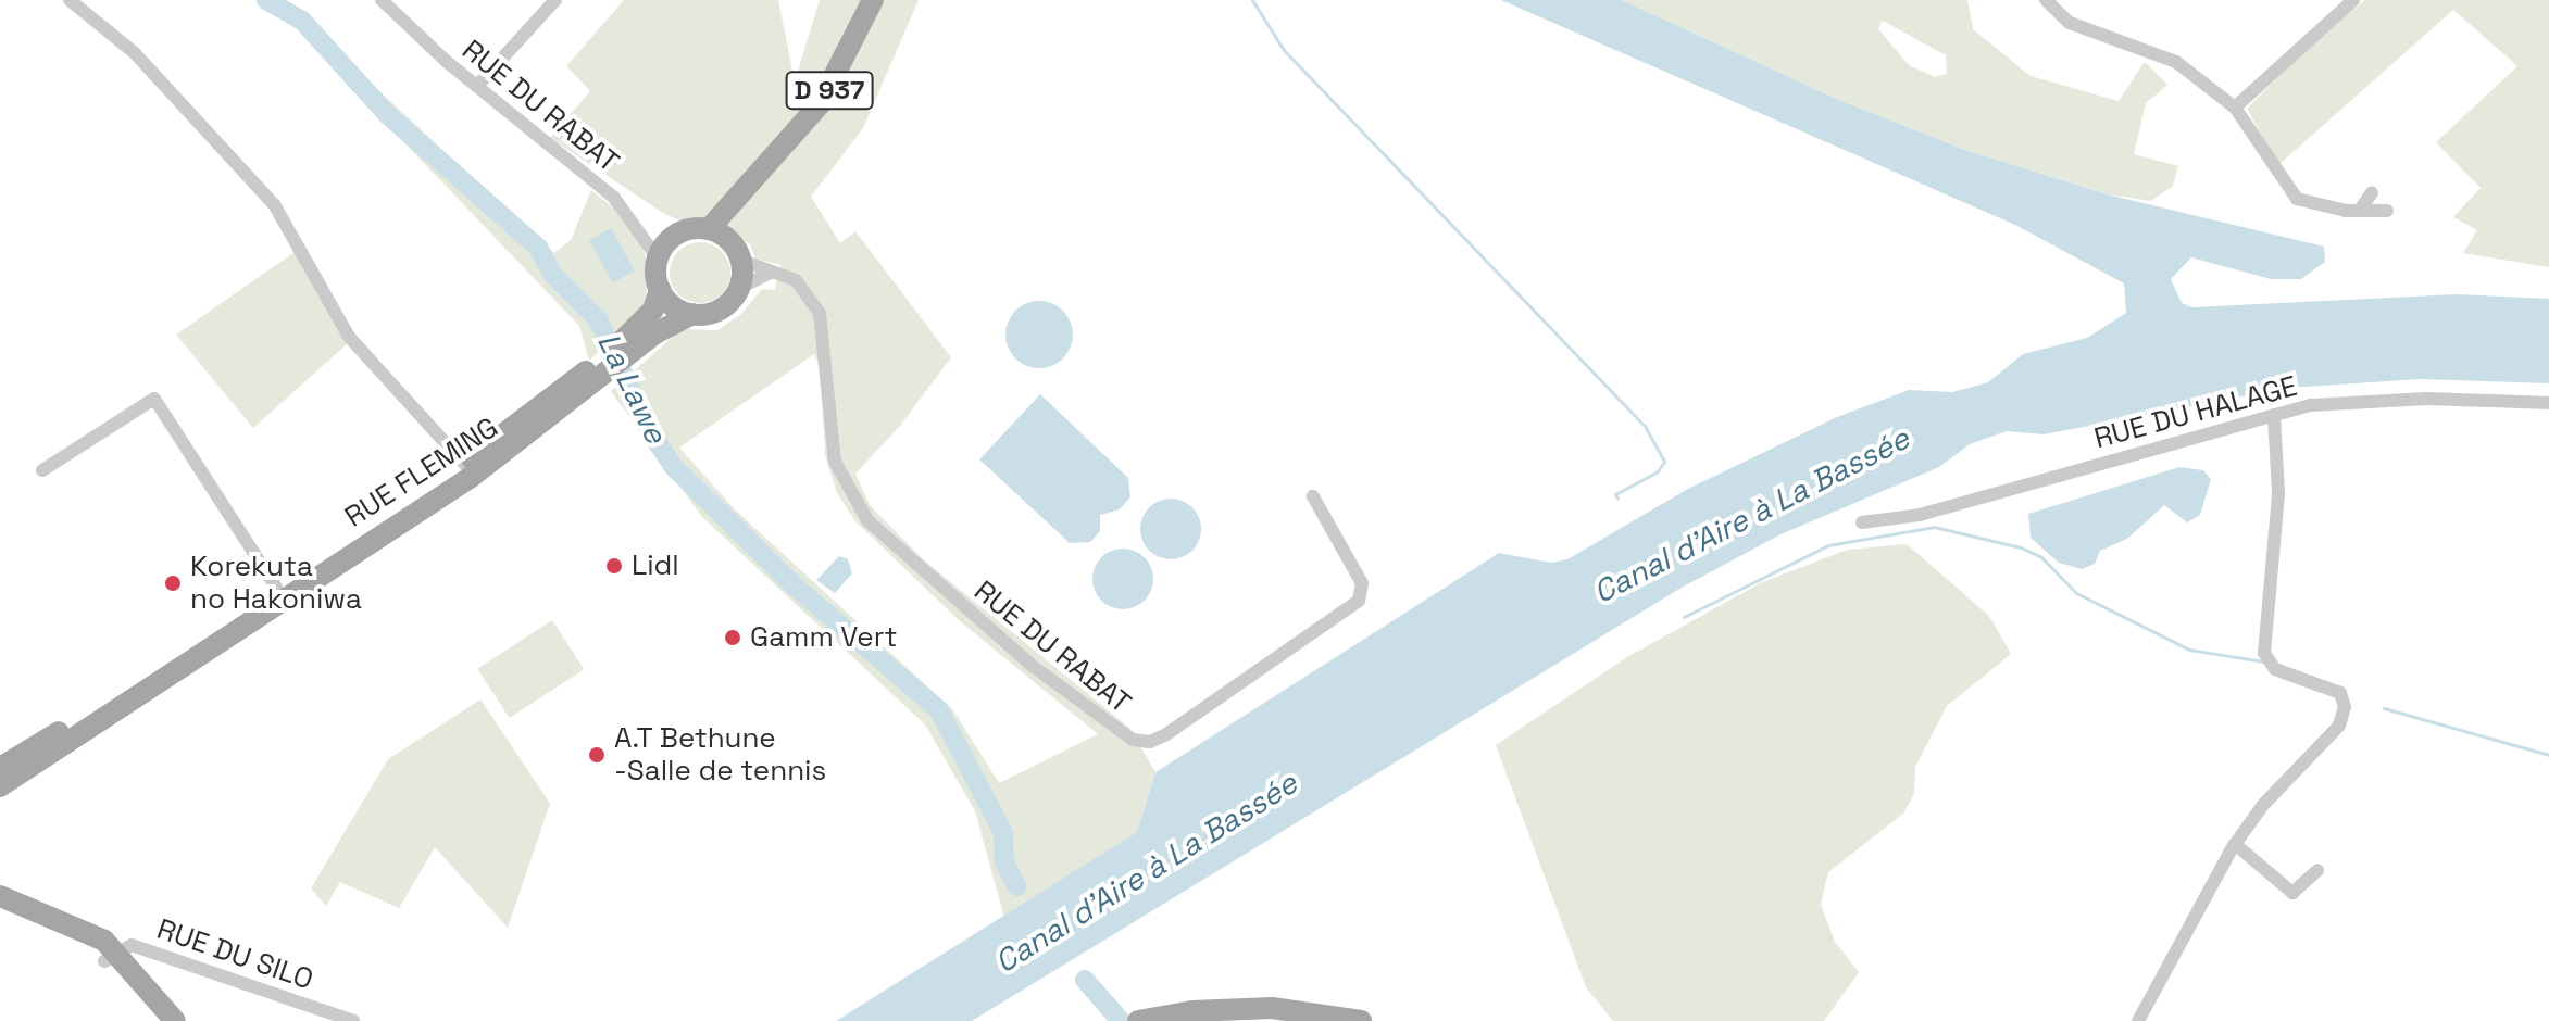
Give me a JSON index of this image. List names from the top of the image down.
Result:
{
  "streets": {
    "main road": ["D 937", "RUE FLEMING"],
    "street": ["RUE DU RABAT", "RUE DU HALAGE", "RUE DU SILO"]
  },
  "crossings": [
    ["D 937", "RUE DU RABAT"],
    ["D 937", "RUE FLEMING"],
    ["RUE DU RABAT", "RUE FLEMING"]
  ],
  "water": ["La Lawe", "Canal d'Aire à La Bassée"],
  "places": [
    "Lidl",
    "Korekuta no Hakoniwa",
    "Gamm Vert",
    "A.T Bethune -Salle de tennis"
  ]
}
